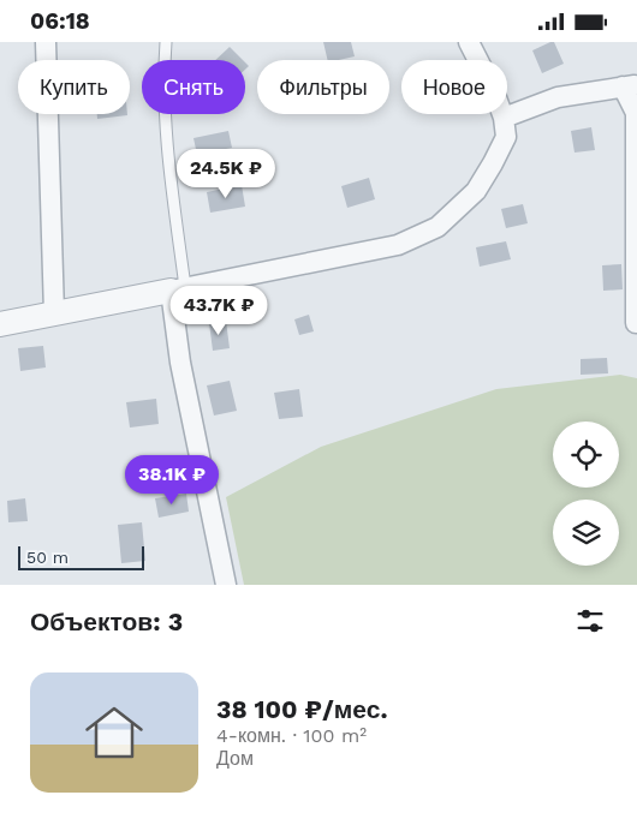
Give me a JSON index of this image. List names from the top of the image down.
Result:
{
  "scale_bar": "50 m",
  "page": {
    "status": "06:18",
    "chip": [
      "Купить",
      "Снять",
      "Фильтры",
      "Новое"
    ],
    "price": ["24.5K ₽", "43.7K ₽", "38.1K ₽"],
    "scale": "50 m",
    "heading": "Объектов: 3",
    "list": [
      {
        "name": "38 100 ₽/мес.",
        "note": "4-комн. · 100 m² · Дом"
      }
    ]
  }
}
